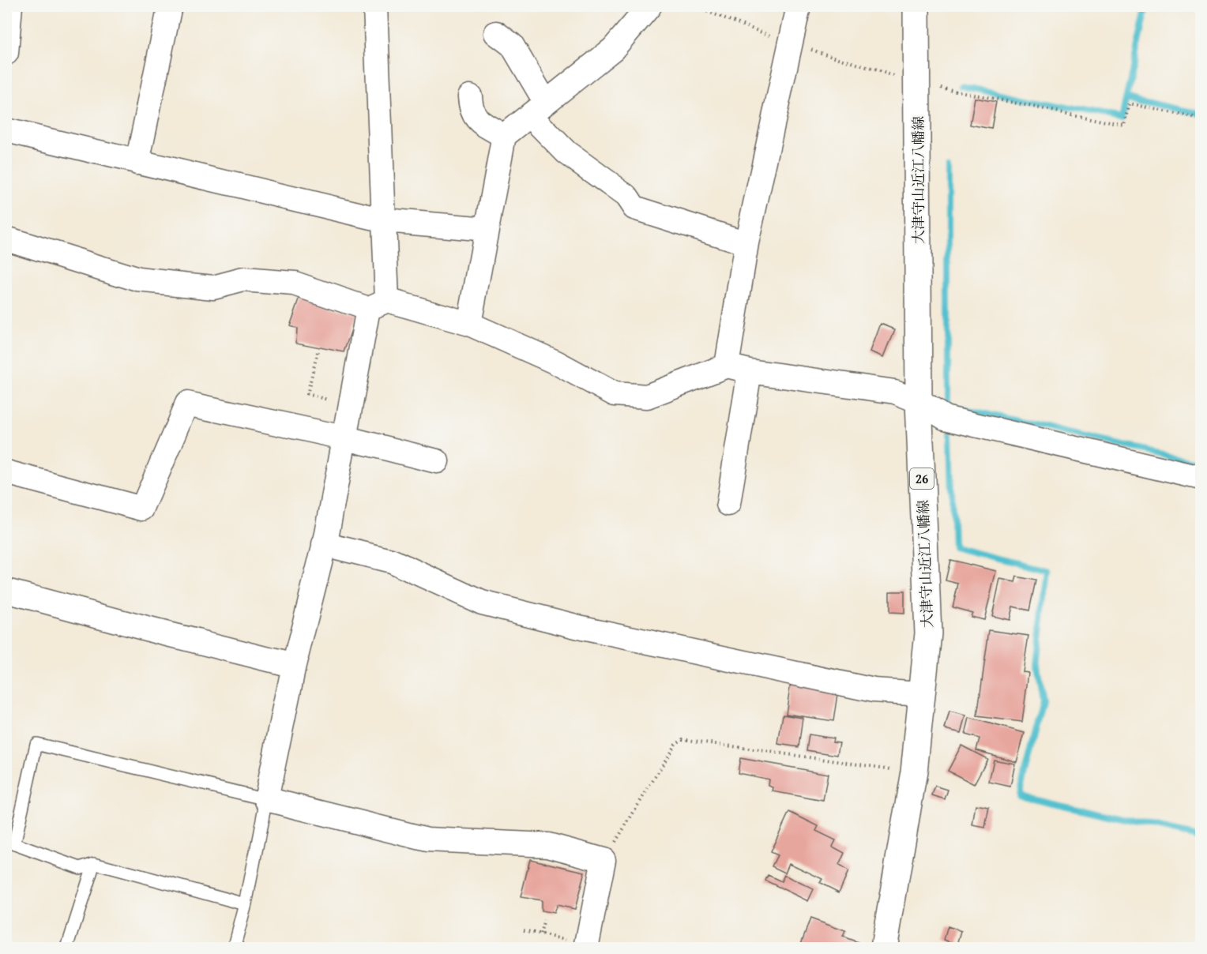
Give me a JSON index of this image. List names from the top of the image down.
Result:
{
  "streets": {
    "main road": ["大津守山近江八幡線", "26"]
  }
}
